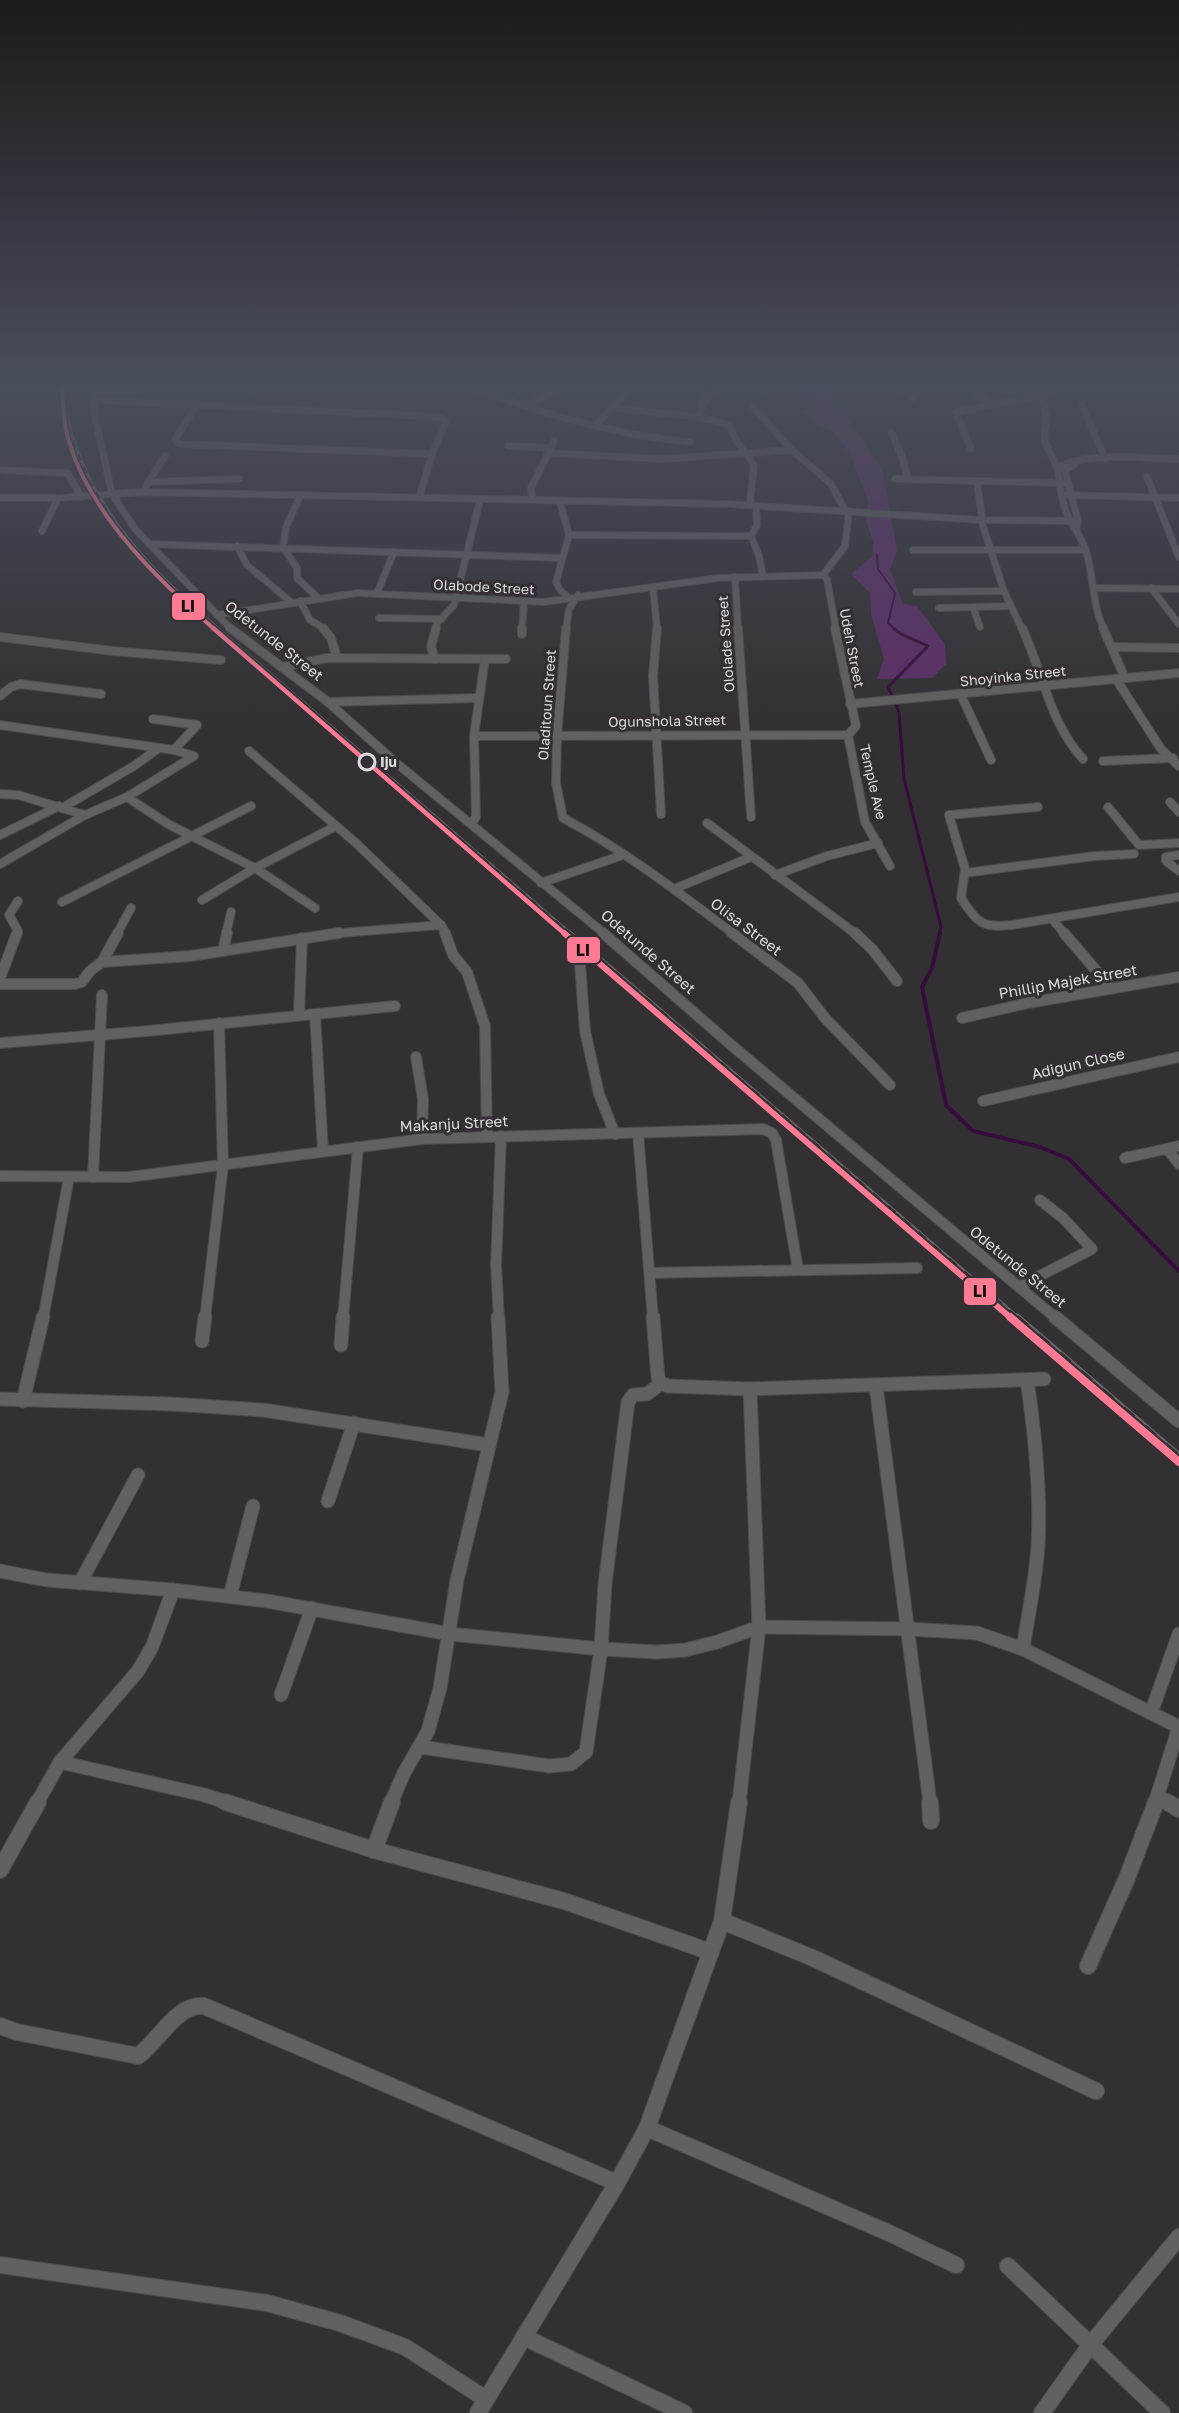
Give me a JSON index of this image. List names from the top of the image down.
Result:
{
  "streets": {
    "street": [
      "Olabode Street",
      "Odetunde Street",
      "Ololade Street",
      "Udeh Street",
      "Shoyinka Street",
      "Oladitoun Street",
      "Ogunshola Street",
      "Temple Ave",
      "Olisa Street",
      "Phillip Majek Street",
      "Adigun Close",
      "Makanju Street"
    ]
  },
  "crossings": [
    ["Olabode Street", "Odetunde Street"],
    ["Olabode Street", "Ololade Street"],
    ["Olabode Street", "Udeh Street"],
    ["Olabode Street", "Oladitoun Street"],
    ["Ololade Street", "Ogunshola Street"],
    ["Udeh Street", "Shoyinka Street"],
    ["Udeh Street", "Ogunshola Street"],
    ["Udeh Street", "Temple Ave"],
    ["Oladitoun Street", "Ogunshola Street"],
    ["Oladitoun Street", "Olisa Street"],
    ["Ogunshola Street", "Temple Ave"]
  ],
  "places": ["Iju"],
  "lines": ["transit line LI"]
}
